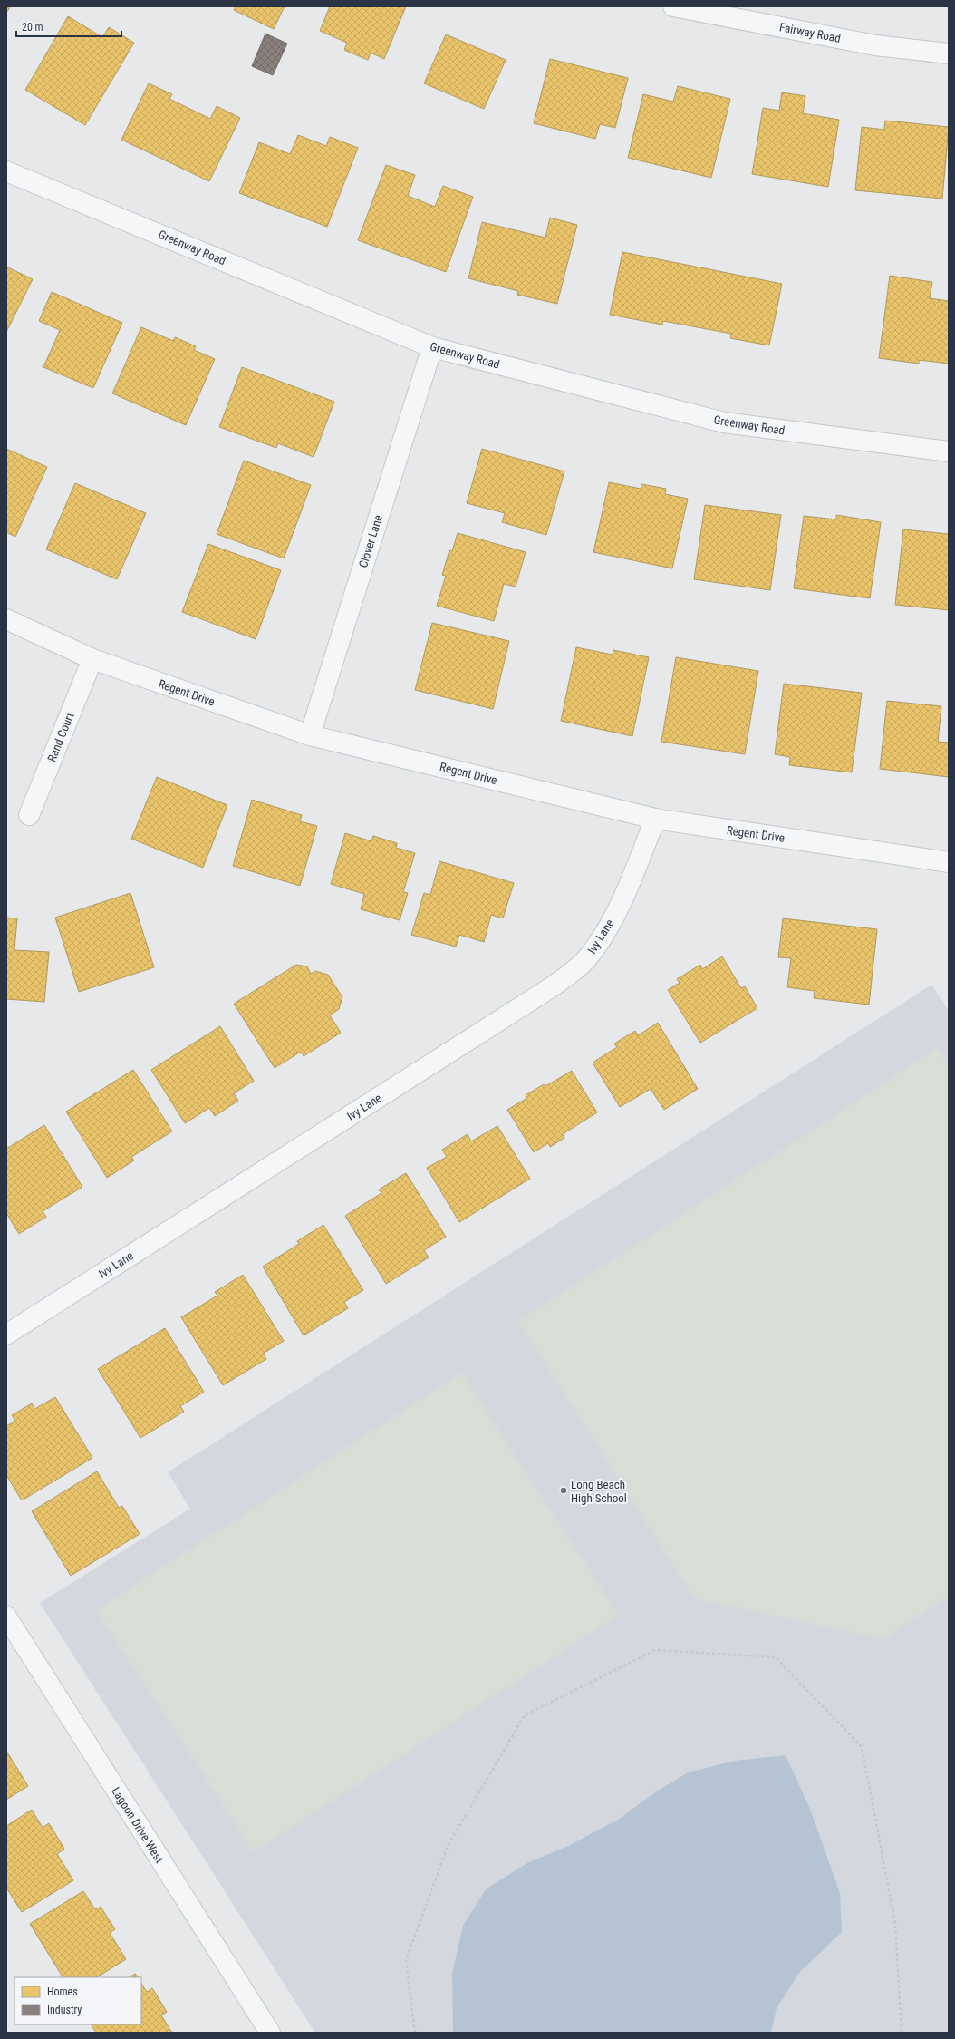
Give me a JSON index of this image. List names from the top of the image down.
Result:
{
  "streets": {
    "street": [
      "Fairway Road",
      "Greenway Road",
      "Clover Lane",
      "Regent Drive",
      "Rand Court",
      "Ivy Lane",
      "Lagoon Drive West"
    ]
  },
  "crossings": [
    ["Greenway Road", "Clover Lane"],
    ["Clover Lane", "Regent Drive"],
    ["Regent Drive", "Rand Court"],
    ["Regent Drive", "Ivy Lane"]
  ],
  "places": ["Long Beach High School"],
  "legend": ["Homes", "Industry"],
  "scale_bar": "20 m"
}
